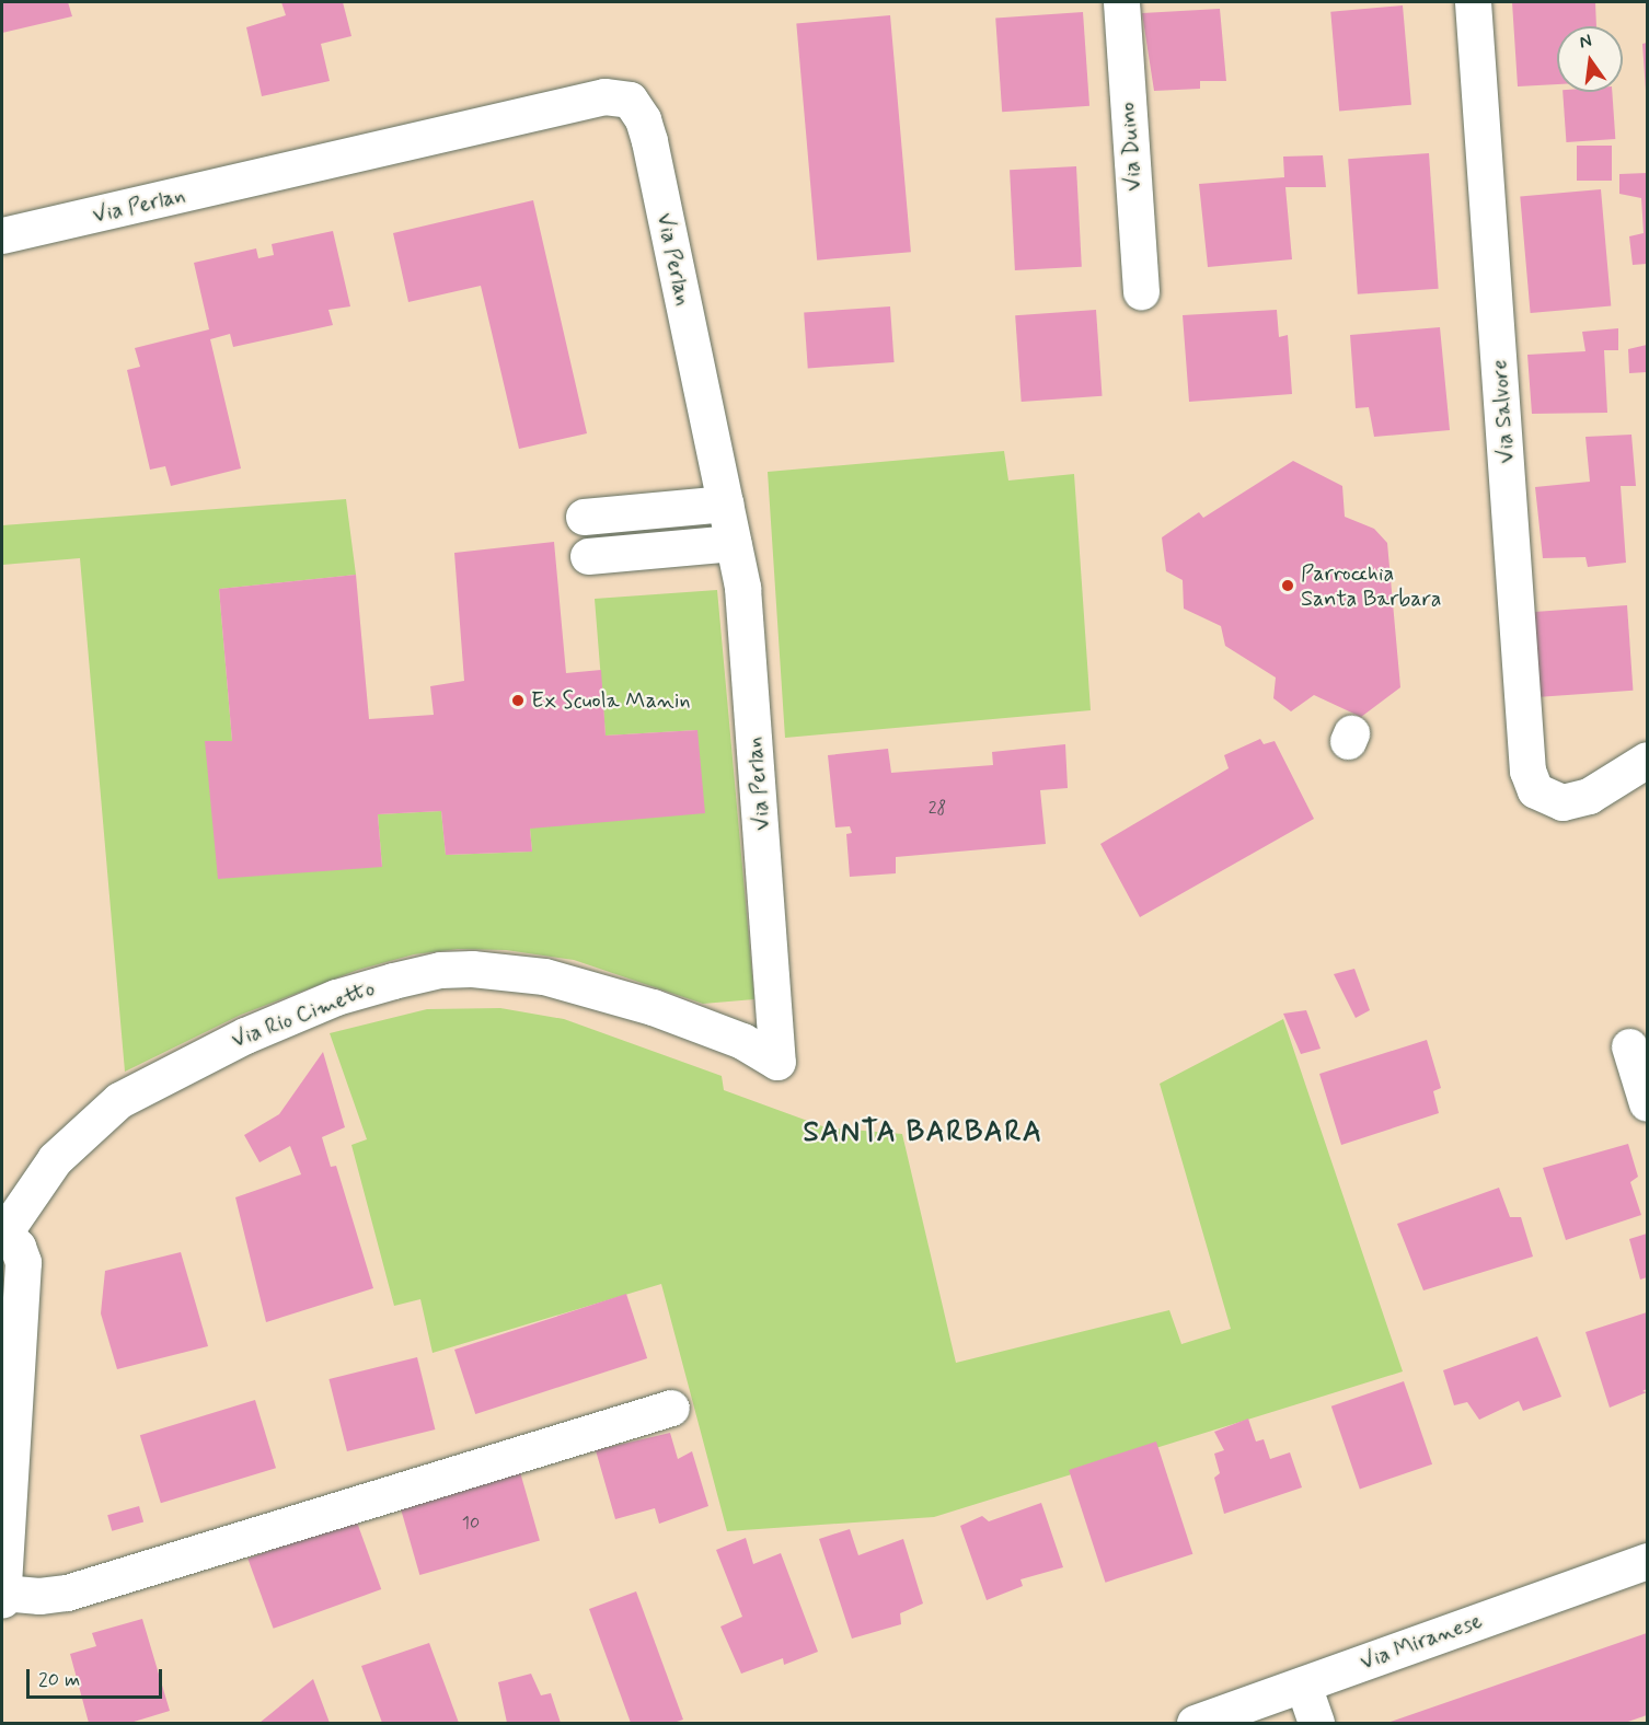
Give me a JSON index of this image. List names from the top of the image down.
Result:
{
  "streets": {
    "street": [
      "Via Duino",
      "Via Perlan",
      "Via Salvore",
      "Via Rio Cimetto",
      "Via Miranese"
    ]
  },
  "crossings": [
    ["Via Perlan", "Via Rio Cimetto"]
  ],
  "districts": ["SANTA BARBARA"],
  "places": ["Parrocchia Santa Barbara", "Ex Scuola Manin"],
  "house_numbers": ["28", "10"],
  "scale_bar": "20 m",
  "north": "top"
}
